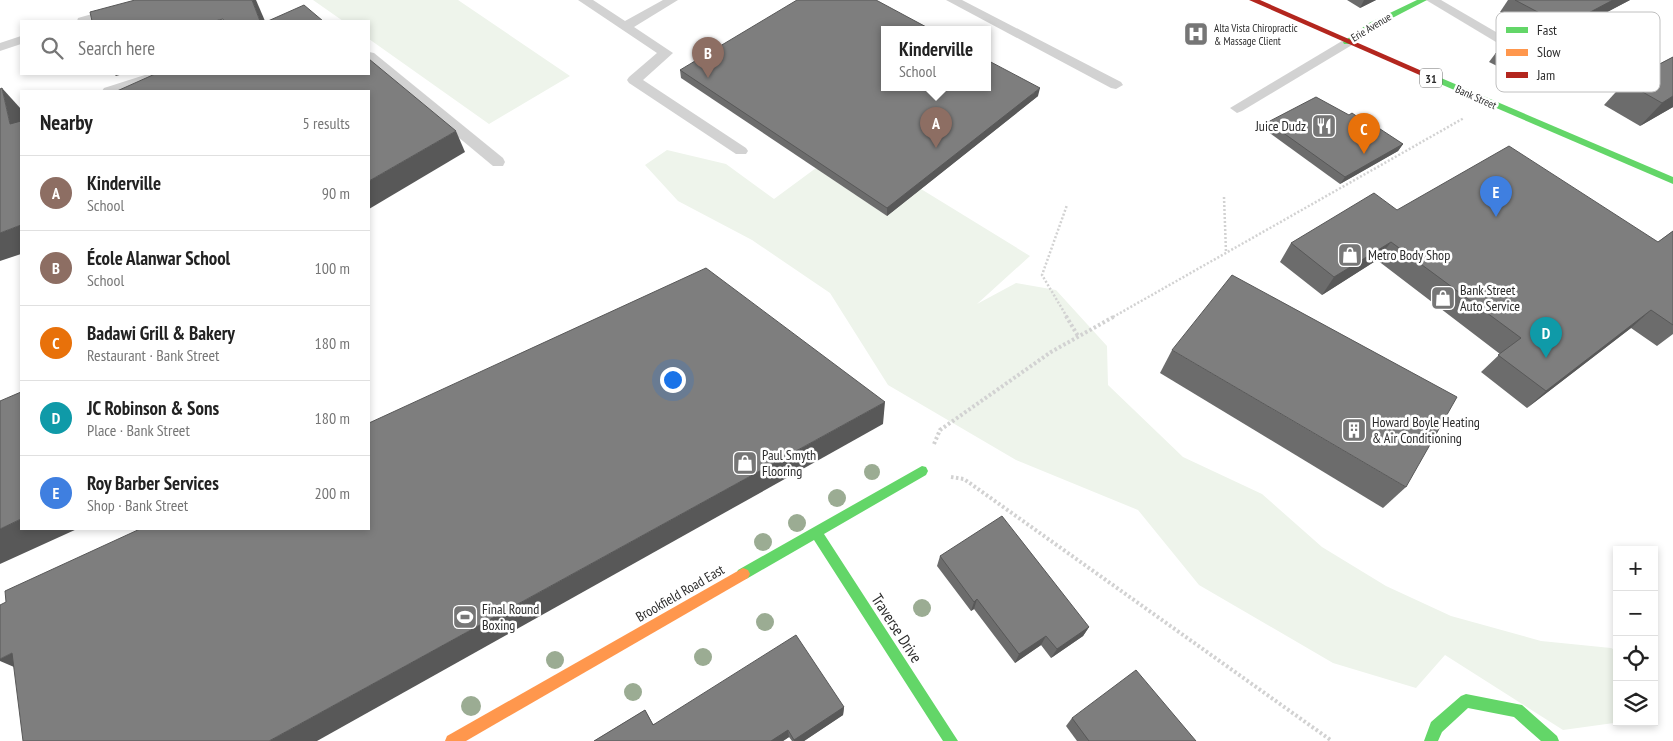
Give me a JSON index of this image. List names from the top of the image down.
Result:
{
  "streets": {
    "street": [
      "Erie Avenue",
      "31",
      "Bank Street",
      "Brookfield Road East",
      "Traverse Drive"
    ]
  },
  "crossings": [
    ["Erie Avenue", "Bank Street"],
    ["Brookfield Road East", "Traverse Drive"]
  ],
  "places": {
    "hospital": ["Alta Vista Chiropractic & Massage Client"],
    "restaurant": ["Juice Dudz"],
    "shop": ["Metro Body Shop", "Bank Street Auto Service", "Paul Smyth Flooring"],
    "building": ["Howard Boyle Heating & Air Conditioning"],
    "sports": ["Final Round Boxing"]
  },
  "legend": ["Fast", "Slow", "Jam"],
  "page": {
    "search": "Search here",
    "popup": ["Kinderville", "School"],
    "pins": [
      "B",
      "A",
      "C",
      "E",
      "D"
    ],
    "heading": ["Nearby", "5 results"],
    "list": [
      {
        "mark": "A",
        "name": "Kinderville",
        "note": "School",
        "value": "90 m"
      },
      {
        "mark": "B",
        "name": "École Alanwar School",
        "note": "School",
        "value": "100 m"
      },
      {
        "mark": "C",
        "name": "Badawi Grill & Bakery",
        "note": "Restaurant · Bank Street",
        "value": "180 m"
      },
      {
        "mark": "D",
        "name": "JC Robinson & Sons",
        "note": "Place · Bank Street",
        "value": "180 m"
      },
      {
        "mark": "E",
        "name": "Roy Barber Services",
        "note": "Shop · Bank Street",
        "value": "200 m"
      }
    ],
    "map_buttons": ["+", "−"]
  }
}
